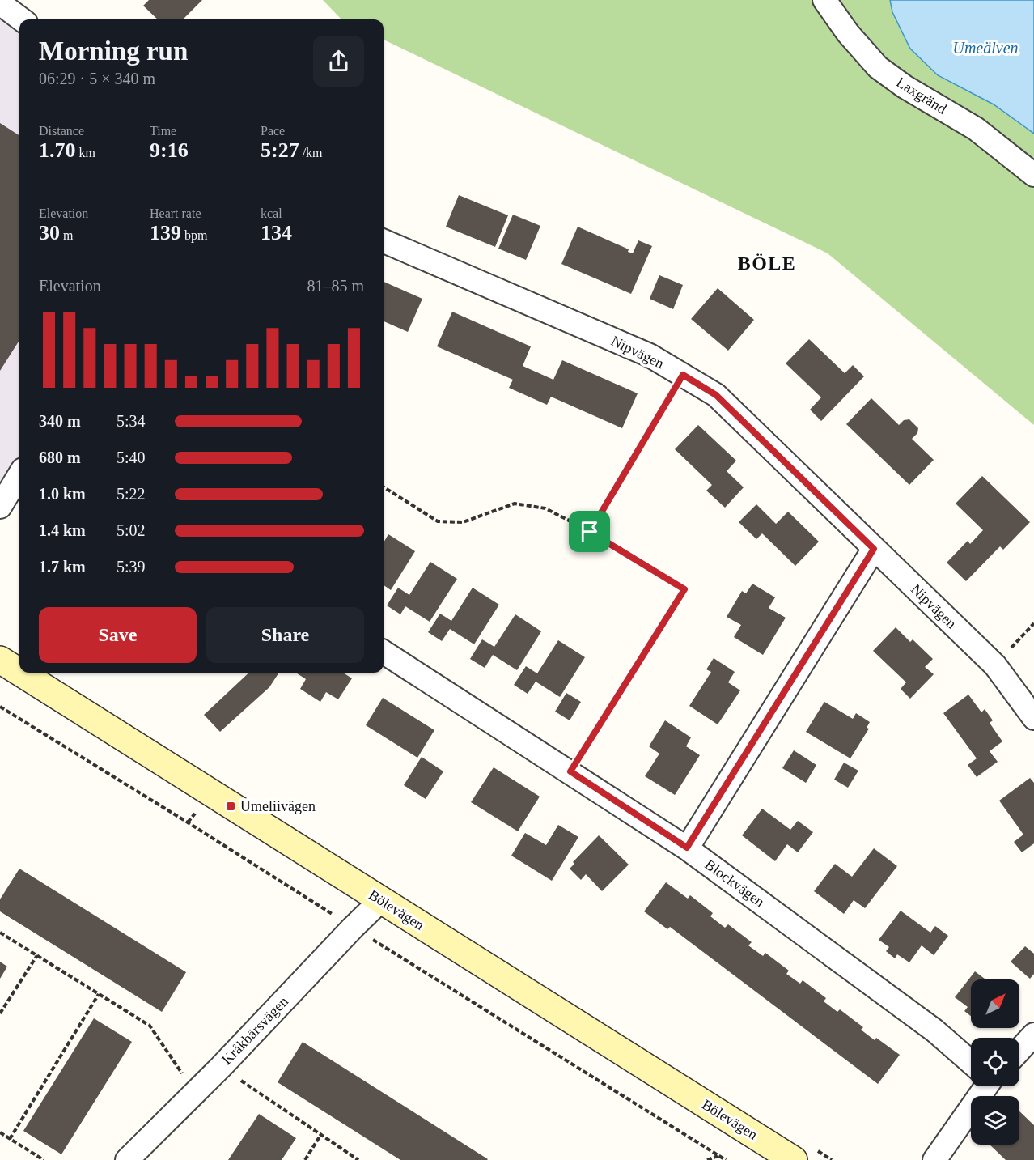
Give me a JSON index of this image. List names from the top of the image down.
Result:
{
  "streets": {
    "street": [
      "Laxgränd",
      "Nipvägen",
      "Blockvägen",
      "Bölevägen",
      "Kråkbärsvägen"
    ]
  },
  "crossings": [
    ["Bölevägen", "Kråkbärsvägen"]
  ],
  "districts": ["BÖLE"],
  "water": ["Umeälven"],
  "places": {
    "transit": ["Umeliivägen"]
  },
  "north": "top right",
  "page": {
    "heading": ["Morning run", "06:29 · 5 × 340 m"],
    "stats": [
      ["Distance", "1.70 km"],
      ["Time", "9:16"],
      ["Pace", "5:27 /km"],
      ["Elevation", "30 m"],
      ["Heart rate", "139 bpm"],
      ["kcal", "134"]
    ],
    "chart": ["Elevation", "81–85 m"],
    "list": [
      {
        "name": "340 m",
        "note": "5:34"
      },
      {
        "name": "680 m",
        "note": "5:40"
      },
      {
        "name": "1.0 km",
        "note": "5:22"
      },
      {
        "name": "1.4 km",
        "note": "5:02"
      },
      {
        "name": "1.7 km",
        "note": "5:39"
      }
    ],
    "buttons": ["Save", "Share"]
  }
}
